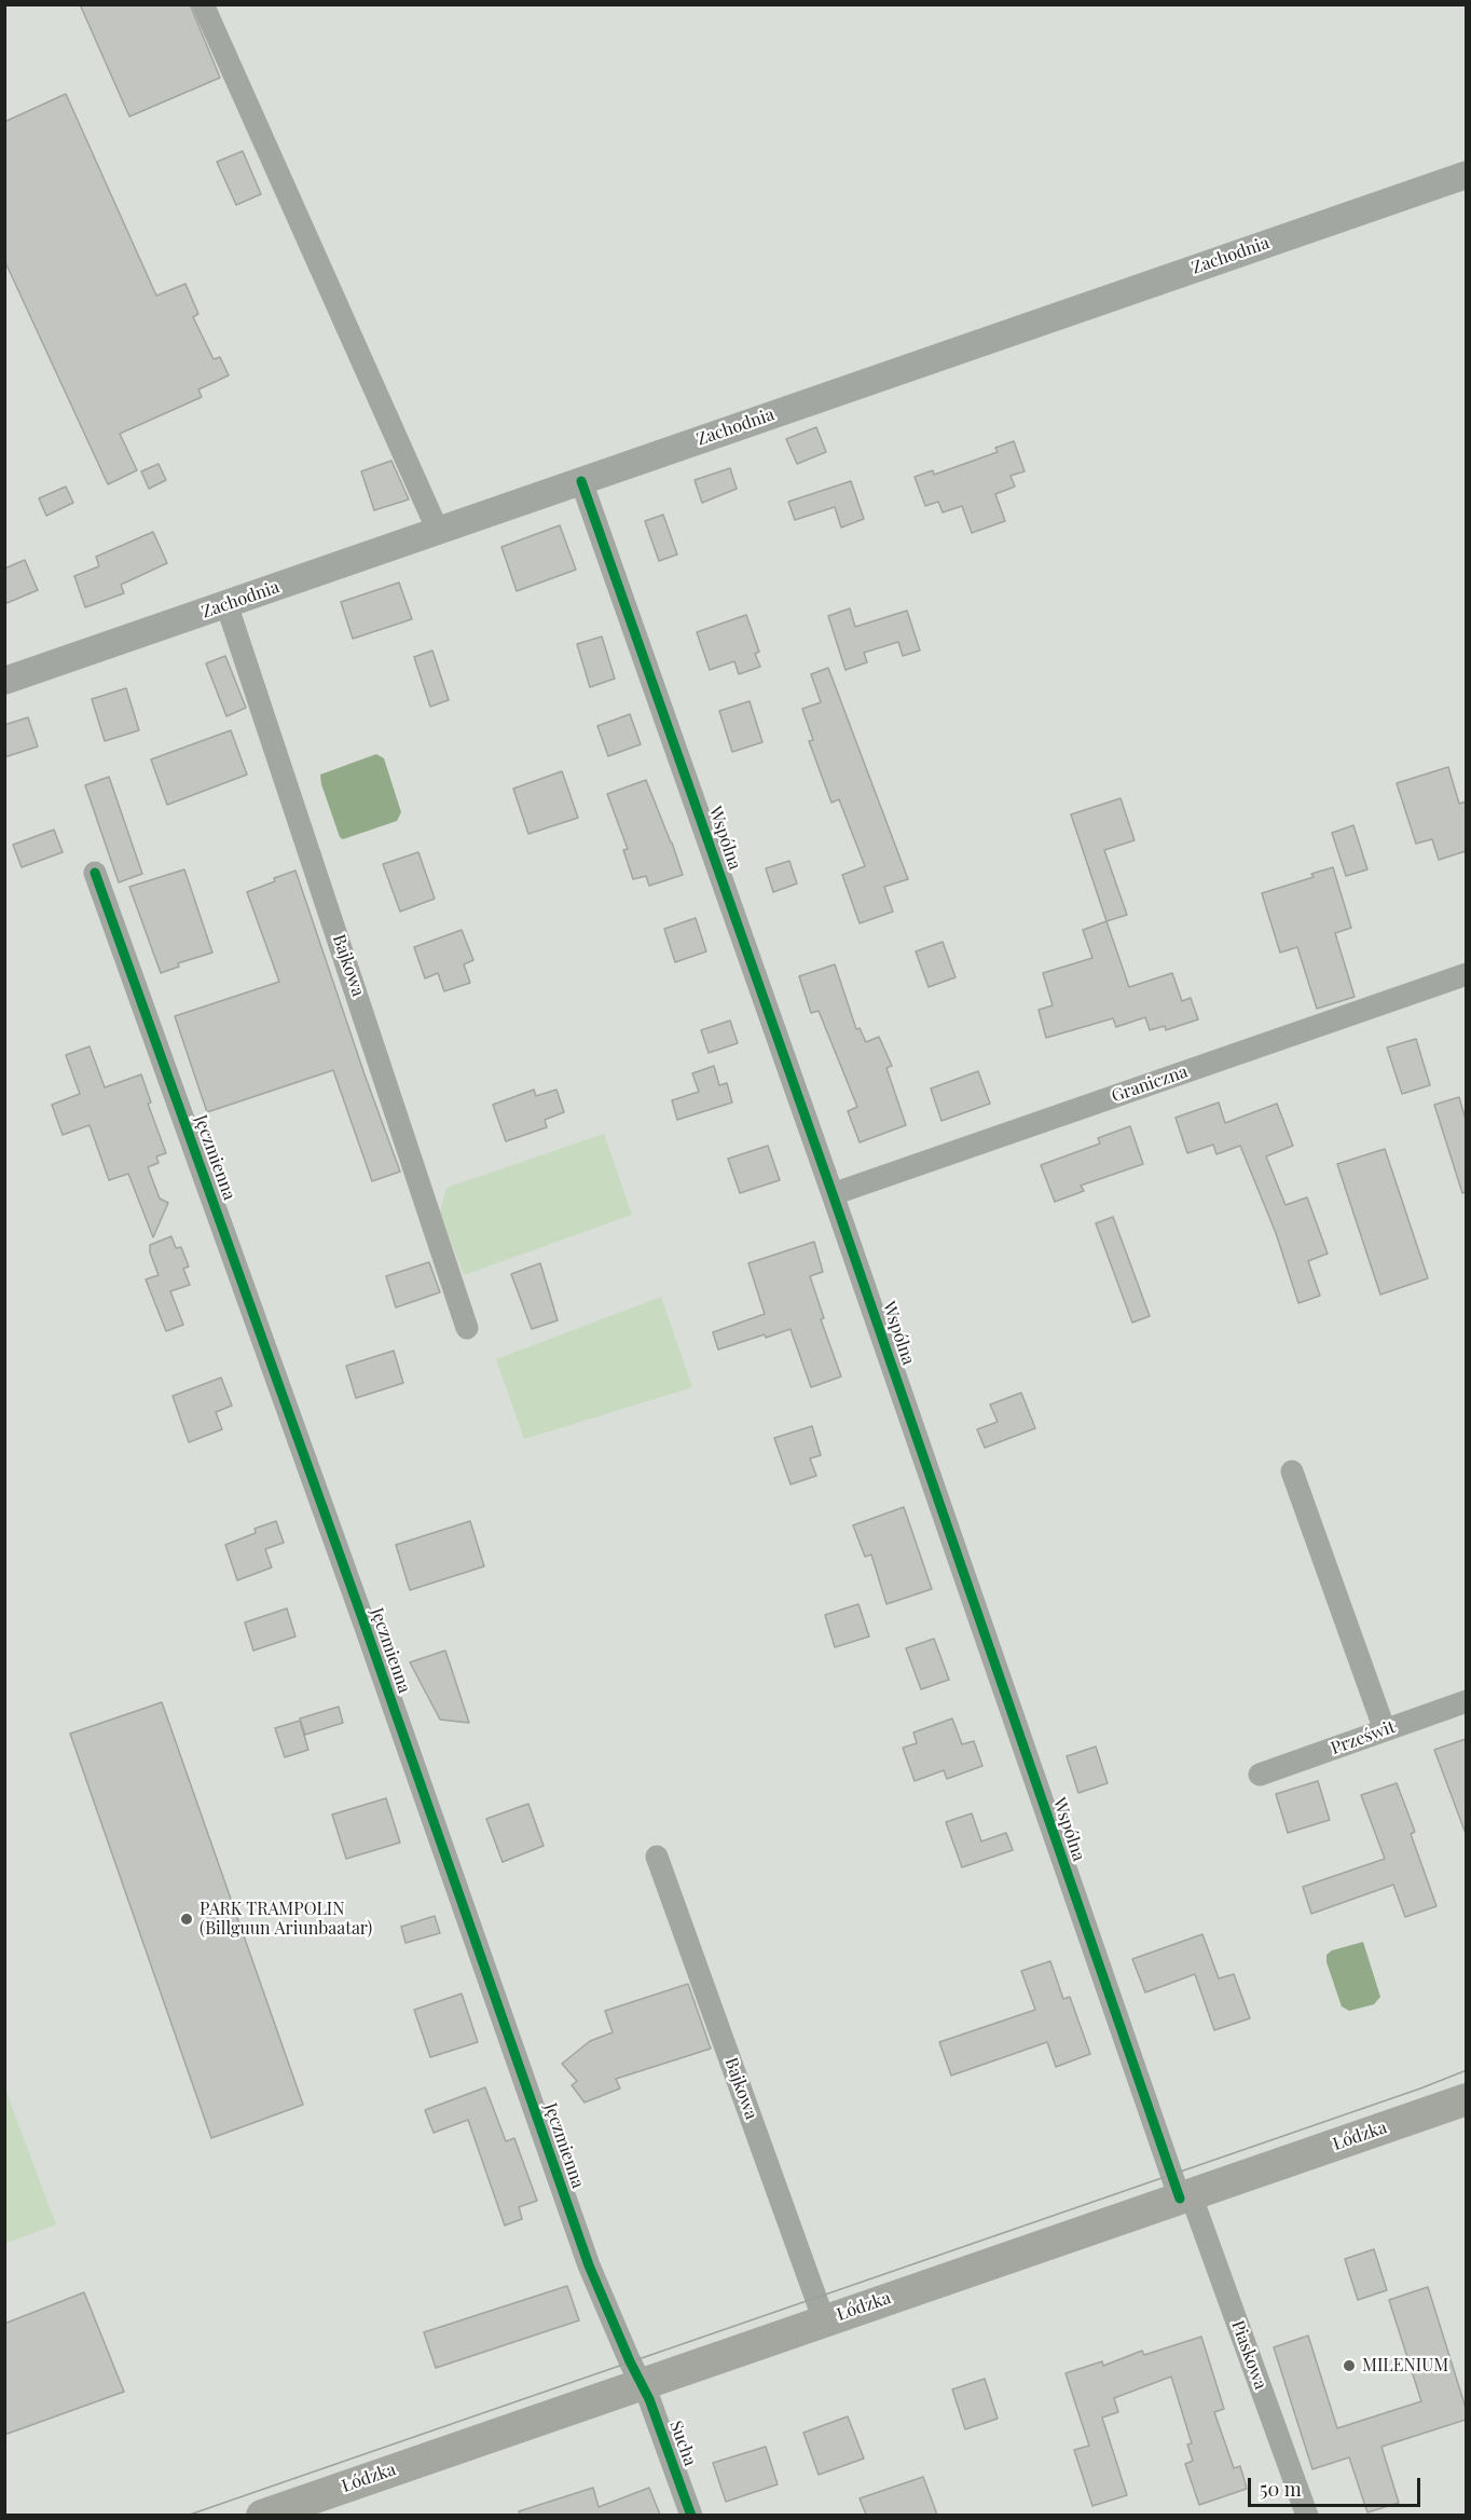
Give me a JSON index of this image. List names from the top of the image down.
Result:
{
  "streets": {
    "main road": ["Łódzka"],
    "street": [
      "Zachodnia",
      "Wspólna",
      "Bajkowa",
      "Graniczna",
      "Jęczmienna",
      "Prześwit",
      "Piaskowa",
      "Sucha"
    ]
  },
  "crossings": [
    ["Zachodnia", "Wspólna"],
    ["Zachodnia", "Bajkowa"],
    ["Wspólna", "Graniczna"],
    ["Wspólna", "Łódzka"],
    ["Wspólna", "Piaskowa"],
    ["Bajkowa", "Łódzka"],
    ["Jęczmienna", "Łódzka"],
    ["Jęczmienna", "Sucha"],
    ["Łódzka", "Piaskowa"],
    ["Łódzka", "Sucha"]
  ],
  "places": ["PARK TRAMPOLIN (Billguun Ariunbaatar)", "MILENIUM"],
  "scale_bar": "50 m"
}
